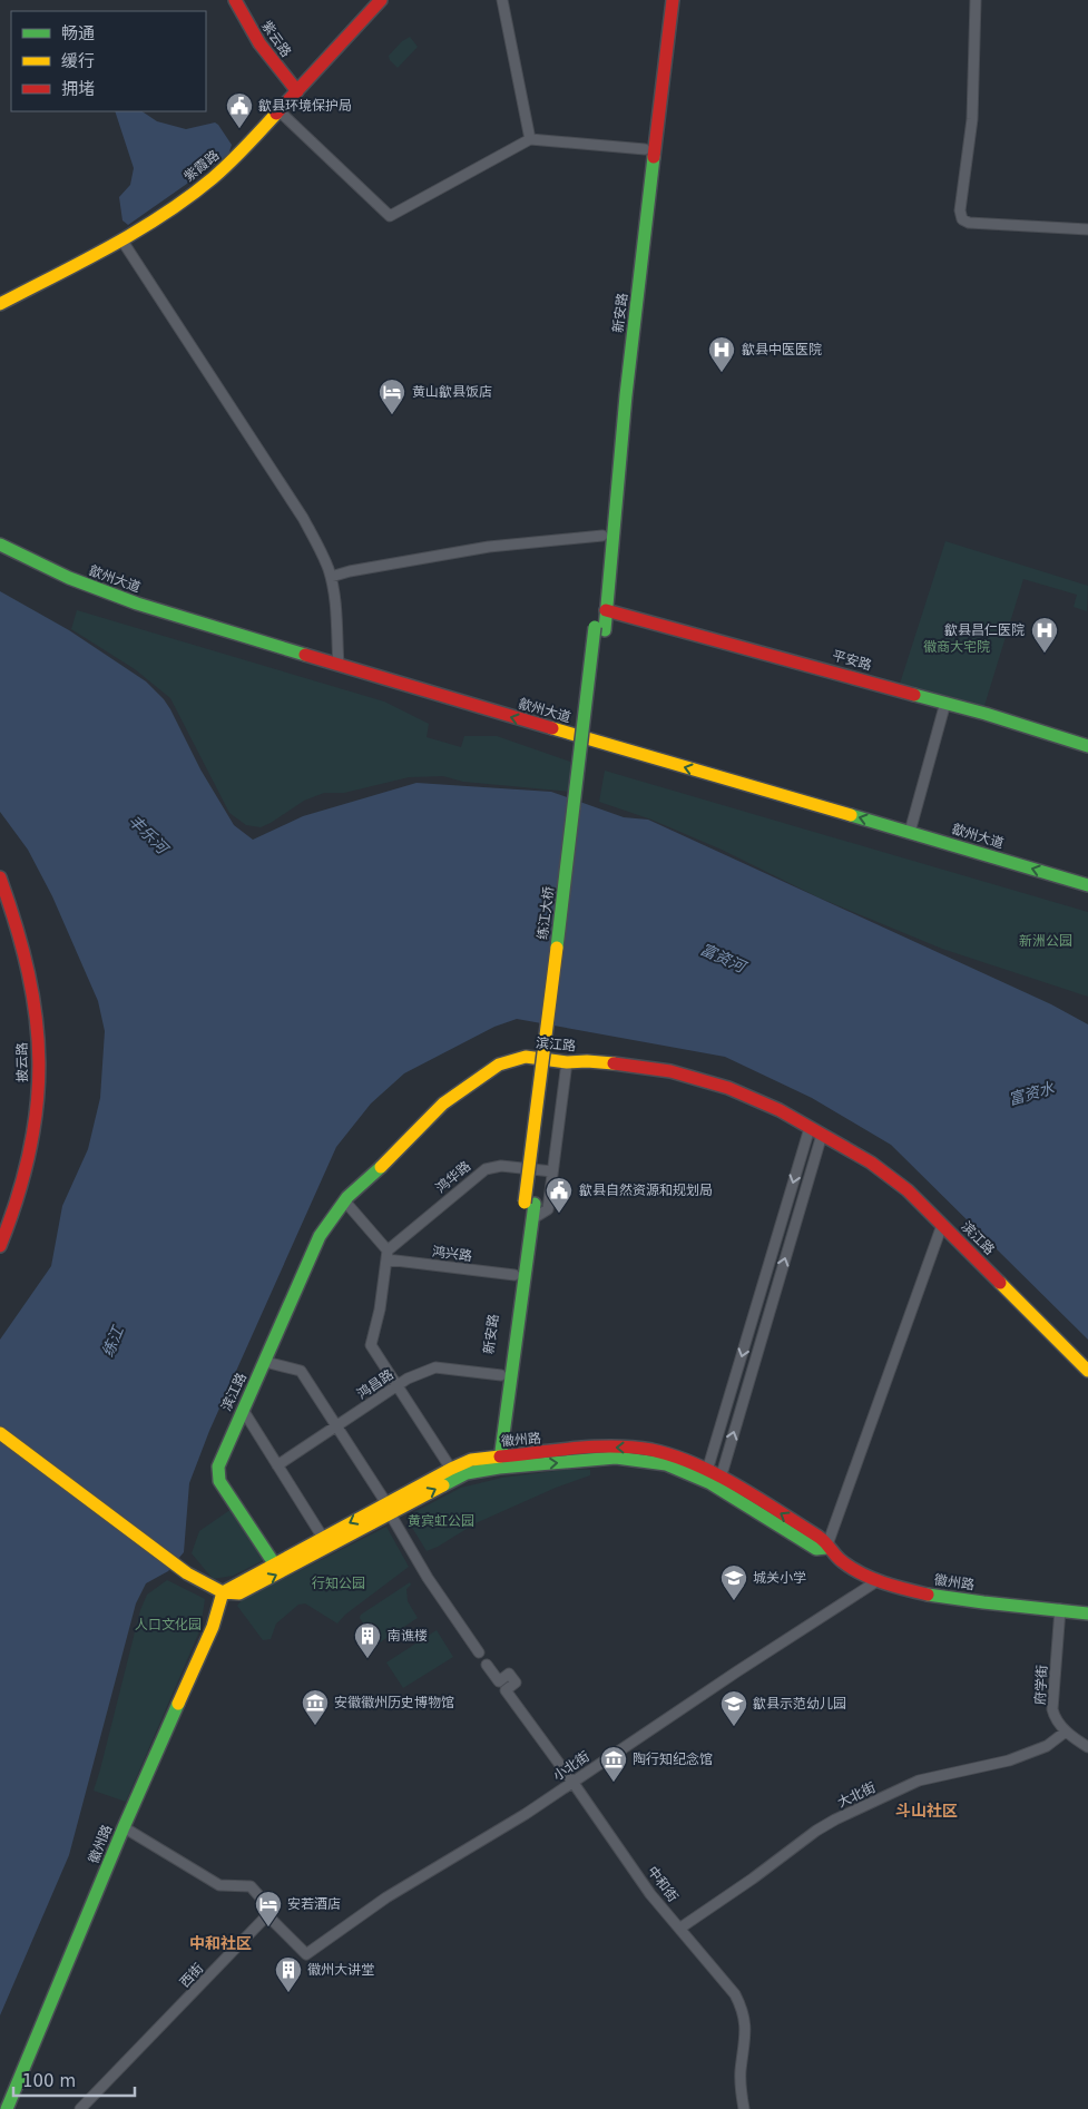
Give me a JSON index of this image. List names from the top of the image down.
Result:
{
  "streets": {
    "main road": [
      "紫云路",
      "紫霞路",
      "新安路",
      "歙州大道",
      "平安路",
      "练江大桥",
      "滨江路",
      "披云路",
      "徽州路"
    ],
    "street": [
      "鸿华路",
      "鸿兴路",
      "鸿昌路",
      "府学街",
      "小北街",
      "大北街",
      "中和街",
      "西街"
    ]
  },
  "crossings": [
    ["紫云路", "紫霞路"],
    ["新安路", "平安路"],
    ["新安路", "练江大桥"],
    ["新安路", "鸿兴路"],
    ["新安路", "鸿昌路"],
    ["新安路", "徽州路"],
    ["滨江路", "徽州路"],
    ["鸿华路", "鸿兴路"],
    ["徽州路", "府学街"],
    ["徽州路", "小北街"],
    ["府学街", "大北街"],
    ["小北街", "中和街"],
    ["小北街", "西街"],
    ["大北街", "中和街"]
  ],
  "districts": ["斗山社区", "中和社区"],
  "water": [
    "丰乐河",
    "富资河",
    "富资水",
    "练江"
  ],
  "parks": [
    "徽商大宅院",
    "新洲公园",
    "黄宾虹公园",
    "行知公园",
    "人口文化园"
  ],
  "places": {
    "public building": ["歙县环境保护局", "歙县自然资源和规划局"],
    "hospital": ["歙县中医医院", "歙县昌仁医院"],
    "hotel": ["黄山歙县饭店", "安若酒店"],
    "school or university": ["城关小学", "歙县示范幼儿园"],
    "building": ["南谯楼", "徽州大讲堂"],
    "museum": ["安徽徽州历史博物馆", "陶行知纪念馆"]
  },
  "legend": ["畅通", "缓行", "拥堵"],
  "scale_bar": "100 m"
}
